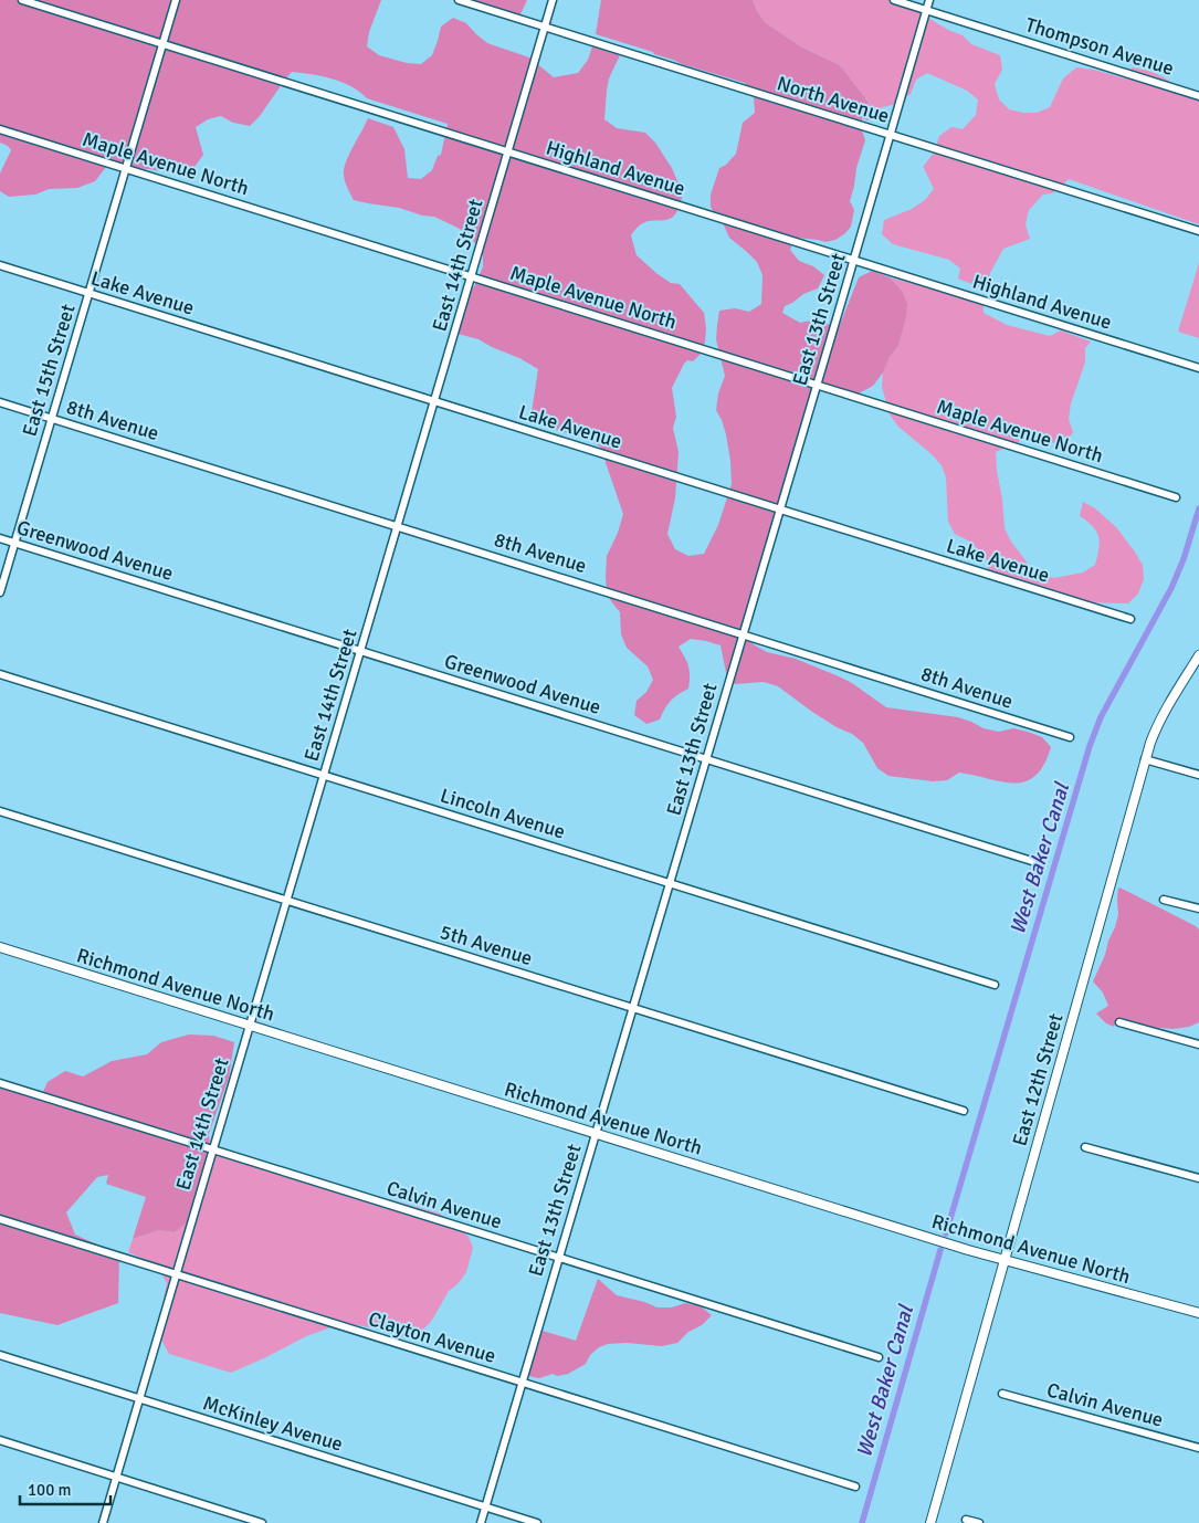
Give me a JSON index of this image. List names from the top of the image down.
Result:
{
  "streets": {
    "street": [
      "Thompson Avenue",
      "North Avenue",
      "Maple Avenue North",
      "Highland Avenue",
      "East 14th Street",
      "Lake Avenue",
      "East 13th Street",
      "East 15th Street",
      "8th Avenue",
      "Greenwood Avenue",
      "Lincoln Avenue",
      "5th Avenue",
      "Richmond Avenue North",
      "East 12th Street",
      "Calvin Avenue",
      "Clayton Avenue",
      "McKinley Avenue"
    ]
  },
  "crossings": [
    ["Thompson Avenue", "East 13th Street"],
    ["North Avenue", "East 14th Street"],
    ["North Avenue", "East 13th Street"],
    ["Maple Avenue North", "East 14th Street"],
    ["Maple Avenue North", "East 13th Street"],
    ["Maple Avenue North", "East 15th Street"],
    ["Highland Avenue", "East 14th Street"],
    ["Highland Avenue", "East 13th Street"],
    ["Highland Avenue", "East 15th Street"],
    ["East 14th Street", "Lake Avenue"],
    ["East 14th Street", "8th Avenue"],
    ["East 14th Street", "Greenwood Avenue"],
    ["East 14th Street", "Lincoln Avenue"],
    ["East 14th Street", "5th Avenue"],
    ["East 14th Street", "Richmond Avenue North"],
    ["East 14th Street", "Calvin Avenue"],
    ["East 14th Street", "Clayton Avenue"],
    ["East 14th Street", "McKinley Avenue"],
    ["Lake Avenue", "East 13th Street"],
    ["Lake Avenue", "East 15th Street"],
    ["East 13th Street", "8th Avenue"],
    ["East 13th Street", "Greenwood Avenue"],
    ["East 13th Street", "Lincoln Avenue"],
    ["East 13th Street", "5th Avenue"],
    ["East 13th Street", "Richmond Avenue North"],
    ["East 13th Street", "Calvin Avenue"],
    ["East 13th Street", "Clayton Avenue"],
    ["East 13th Street", "McKinley Avenue"],
    ["East 15th Street", "8th Avenue"],
    ["East 15th Street", "Greenwood Avenue"],
    ["Richmond Avenue North", "East 12th Street"]
  ],
  "water": ["West Baker Canal"],
  "scale_bar": "100 m"
}
